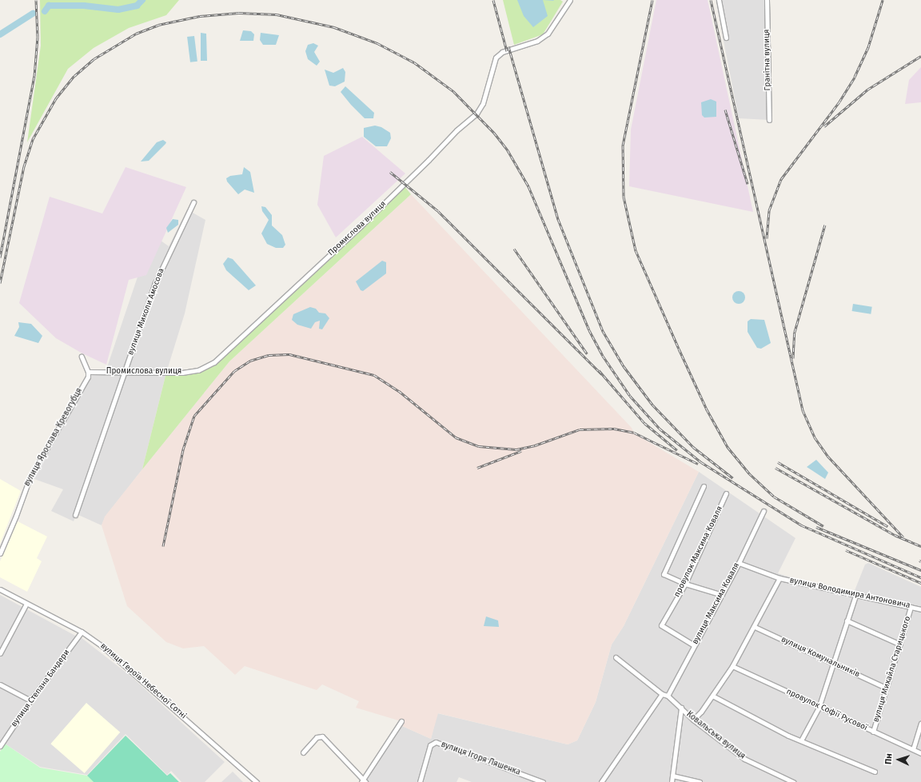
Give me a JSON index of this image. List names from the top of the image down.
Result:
{
  "streets": {
    "street": [
      "Гранітна вулиця",
      "Промислова вулиця",
      "вулиця Миколи Амосова",
      "вулиця Ярослава Кревогубця",
      "провулок Максима Коваля",
      "вулиця Володимира Антоновича",
      "вулиця Максима Коваля",
      "вулиця Комунальників",
      "вулиця Михайла Старицького",
      "вулиця Героїв Небесної Сотні",
      "вулиця Степана Бандери",
      "провулок Софії Русової",
      "Ковальська вулиця",
      "вулиця Ігоря Ляшенка"
    ]
  },
  "crossings": [
    ["Промислова вулиця", "вулиця Миколи Амосова"],
    ["Промислова вулиця", "вулиця Ярослава Кревогубця"],
    ["провулок Максима Коваля", "вулиця Максима Коваля"],
    ["вулиця Володимира Антоновича", "вулиця Максима Коваля"],
    ["вулиця Володимира Антоновича", "вулиця Михайла Старицького"],
    ["вулиця Максима Коваля", "Ковальська вулиця"],
    ["вулиця Комунальників", "вулиця Михайла Старицького"],
    ["вулиця Михайла Старицького", "провулок Софії Русової"],
    ["вулиця Героїв Небесної Сотні", "вулиця Степана Бандери"]
  ],
  "north": "left"
}
